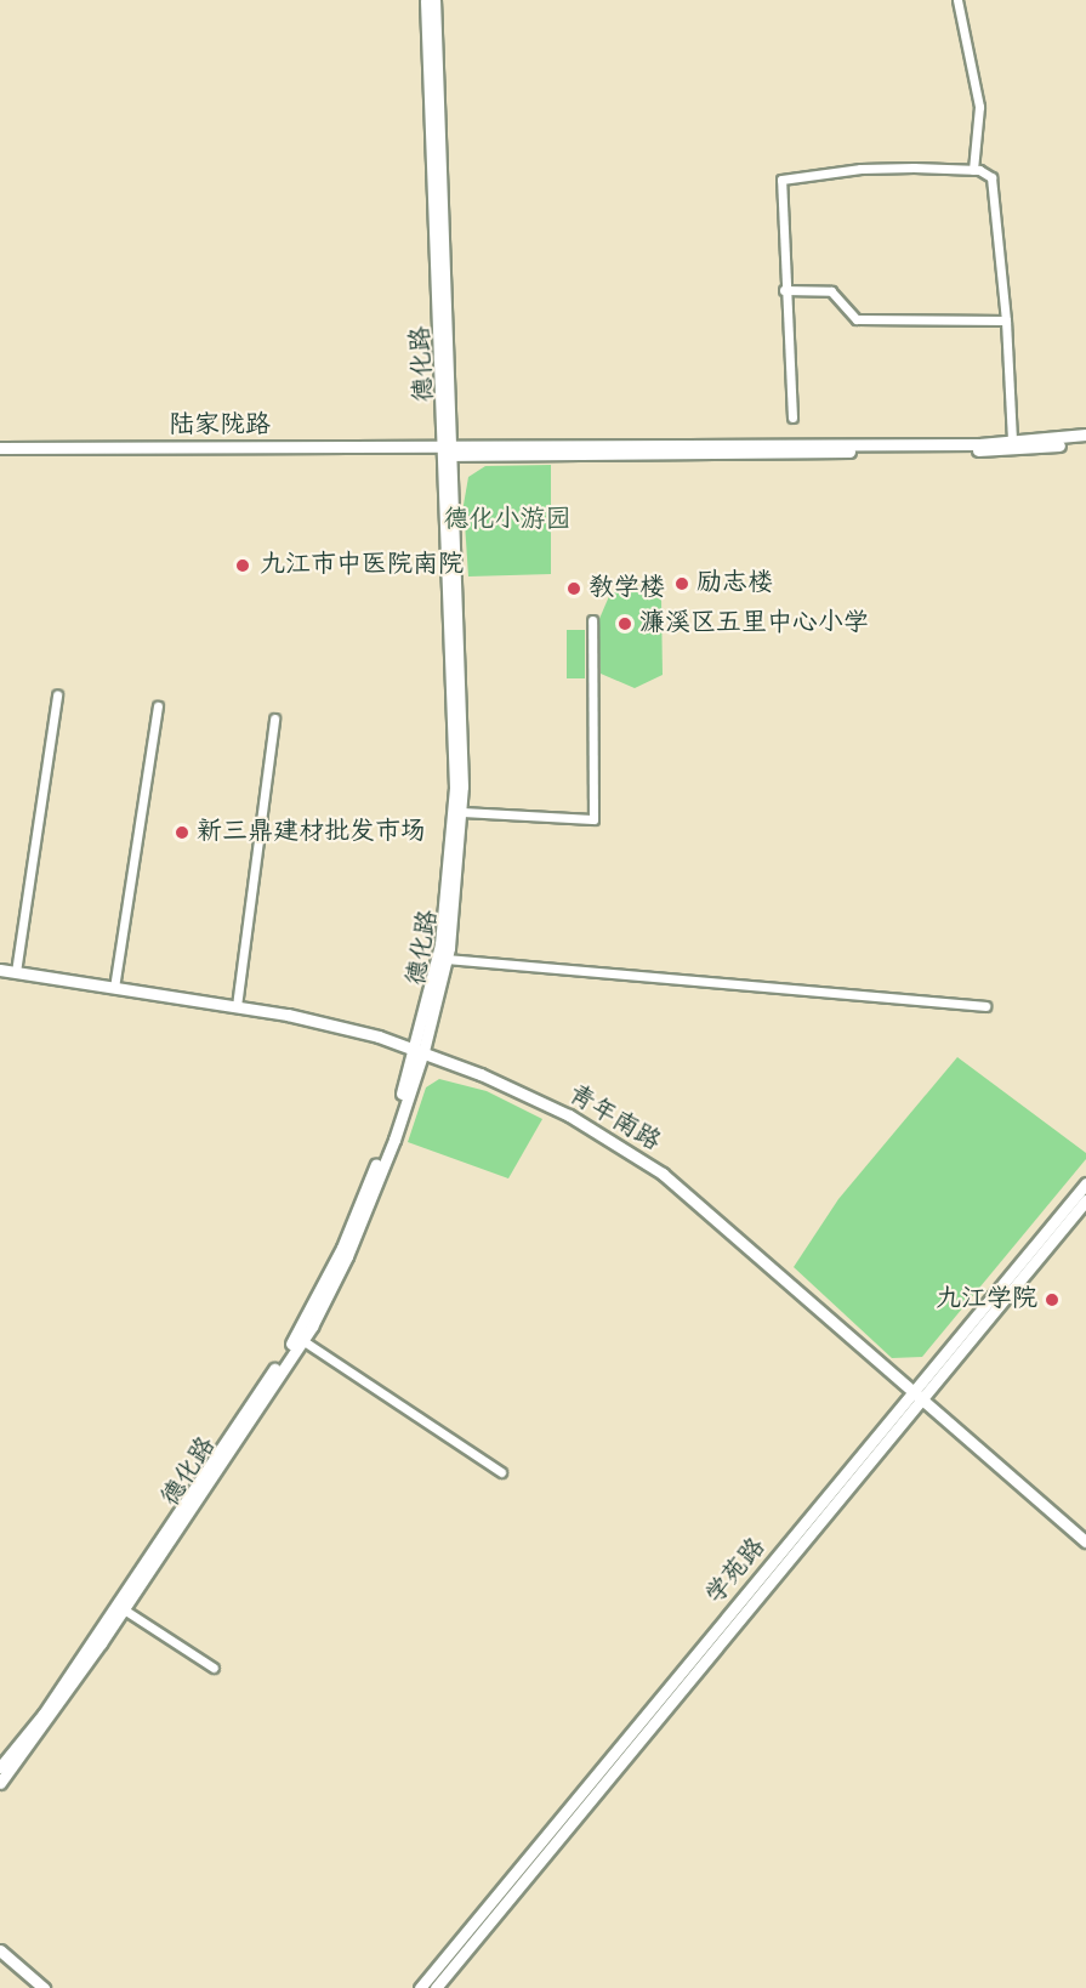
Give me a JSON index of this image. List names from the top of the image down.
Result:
{
  "streets": {
    "main road": [
      "德化路",
      "陆家陇路",
      "青年南路",
      "学苑路"
    ]
  },
  "crossings": [
    ["德化路", "陆家陇路"],
    ["德化路", "青年南路"],
    ["青年南路", "学苑路"]
  ],
  "parks": ["德化小游园"],
  "places": [
    "九江市中医院南院",
    "励志楼",
    "教学楼",
    "濂溪区五里中心小学",
    "新三鼎建材批发市场",
    "九江学院"
  ]
}
